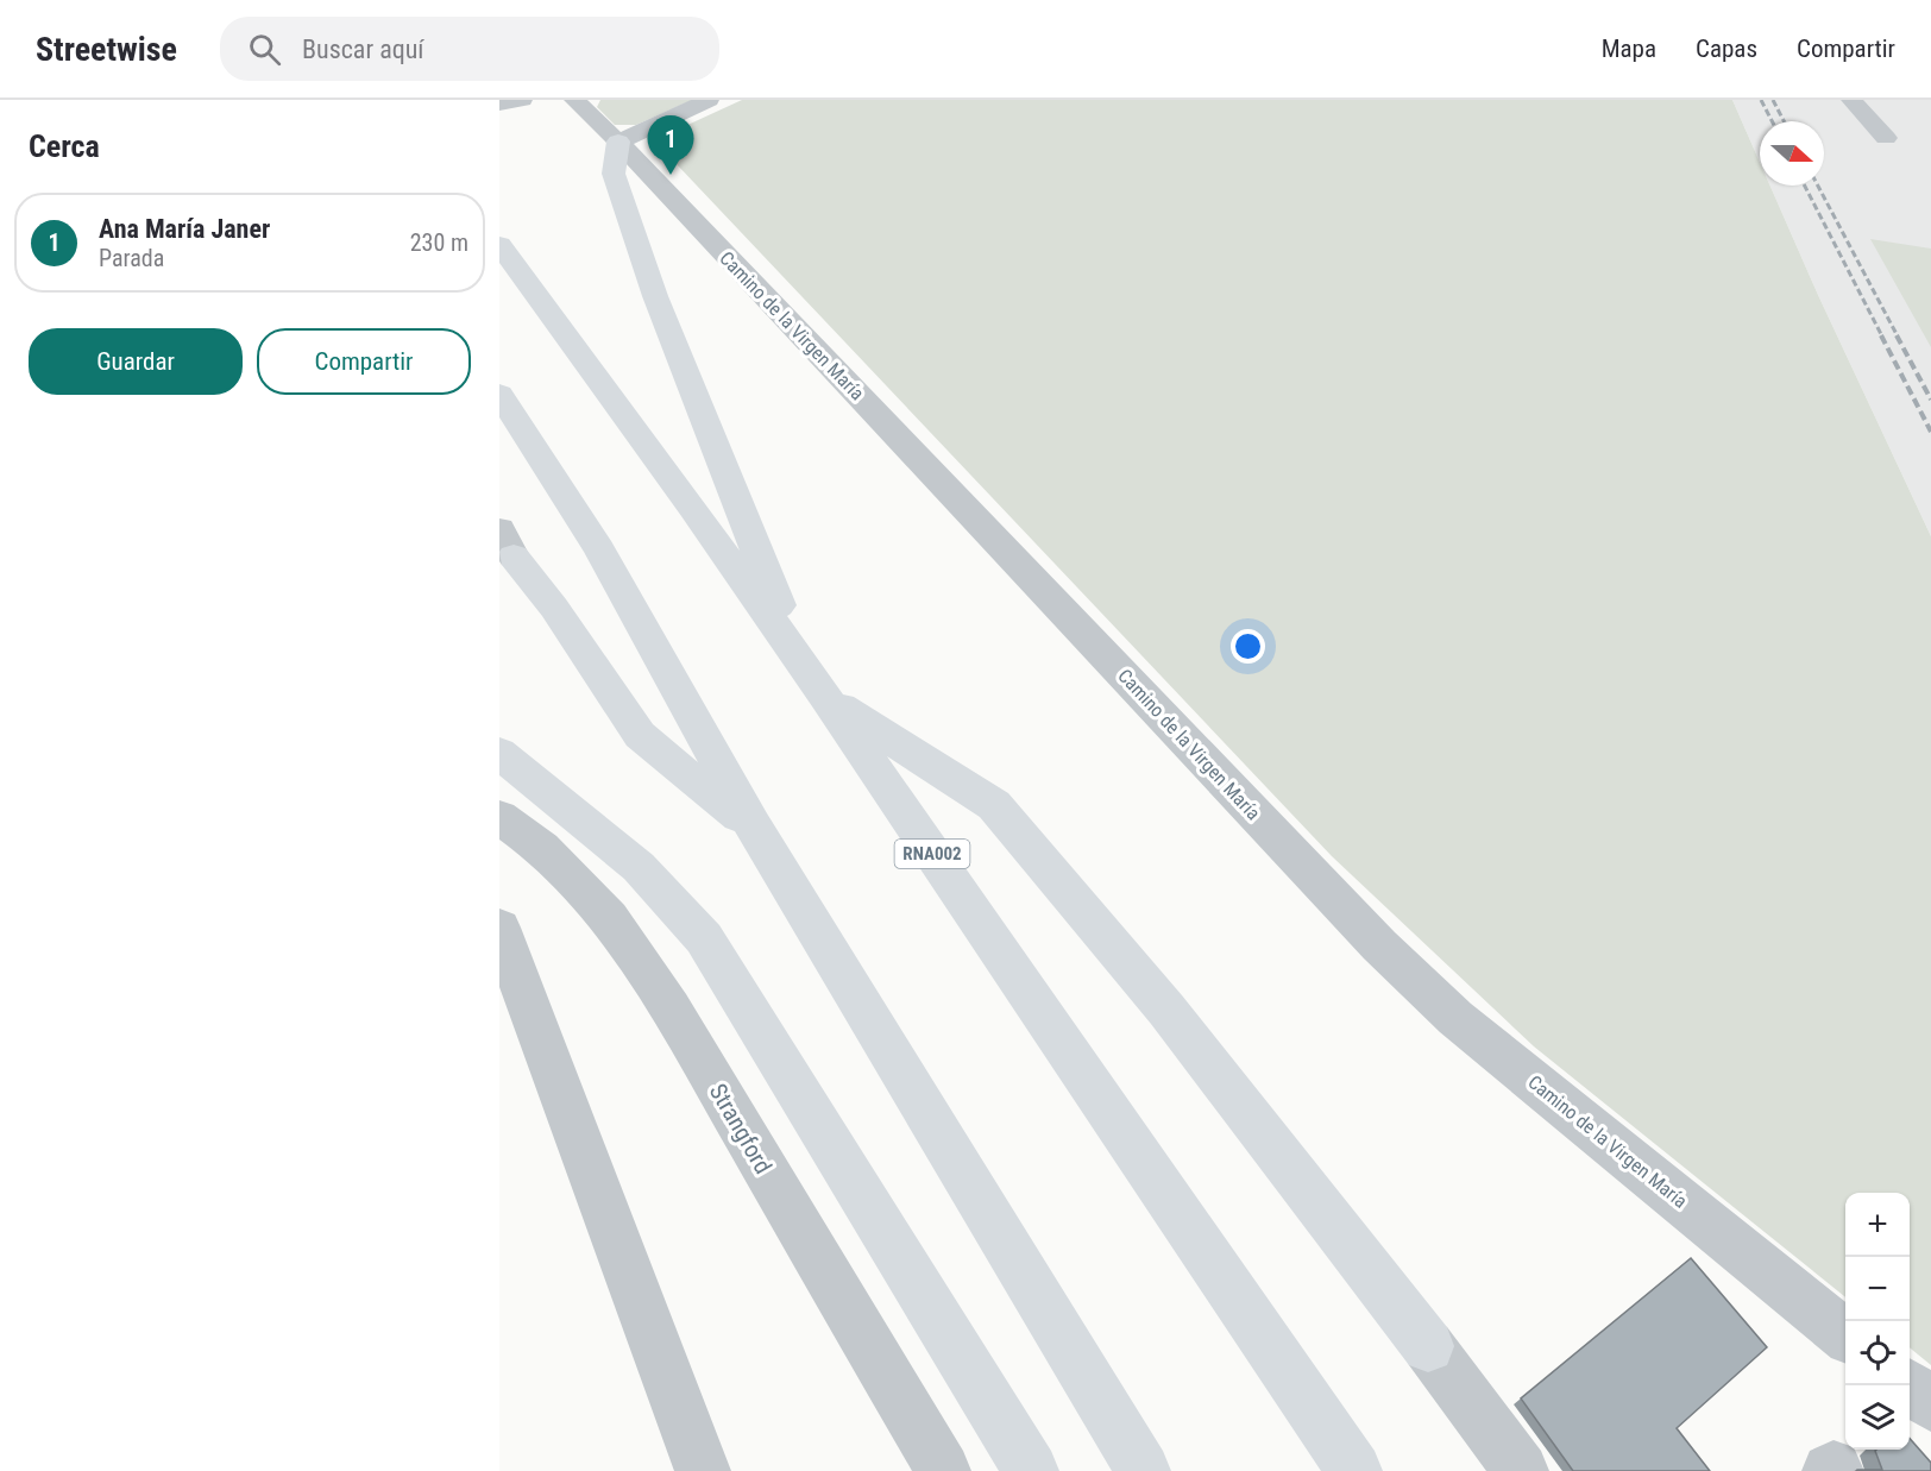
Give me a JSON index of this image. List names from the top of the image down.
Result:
{
  "streets": {
    "highway": ["RNA002"],
    "street": ["Camino de la Virgen María", "Strangford"]
  },
  "north": "right",
  "page": {
    "header": "Streetwise",
    "search": "Buscar aquí",
    "nav": ["Mapa", "Capas", "Compartir"],
    "heading": "Cerca",
    "pins": "1",
    "list": [
      {
        "mark": "1",
        "name": "Ana María Janer",
        "note": "Parada",
        "value": "230 m"
      }
    ],
    "buttons": ["Guardar", "Compartir"],
    "map_buttons": ["+", "−"]
  }
}
